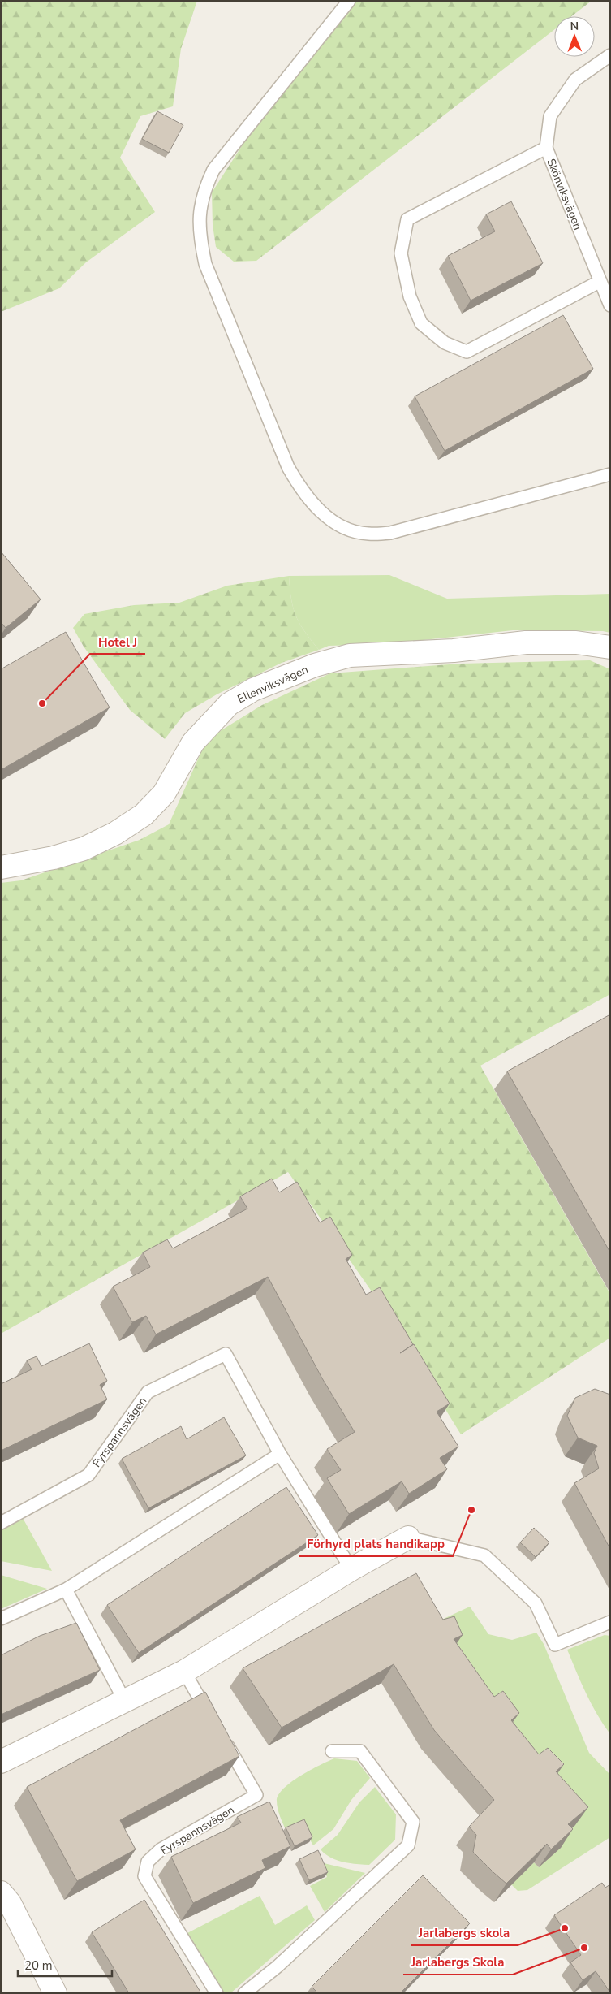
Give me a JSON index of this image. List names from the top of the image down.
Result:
{
  "streets": {
    "street": ["Ellenviksvägen"],
    "lane": ["Skönviksvägen", "Fyrspannsvägen"]
  },
  "places": [
    "Hotel J",
    "Förhyrd plats handikapp",
    "Jarlabergs skola",
    "Jarlabergs Skola"
  ],
  "scale_bar": "20 m",
  "north": "top"
}
